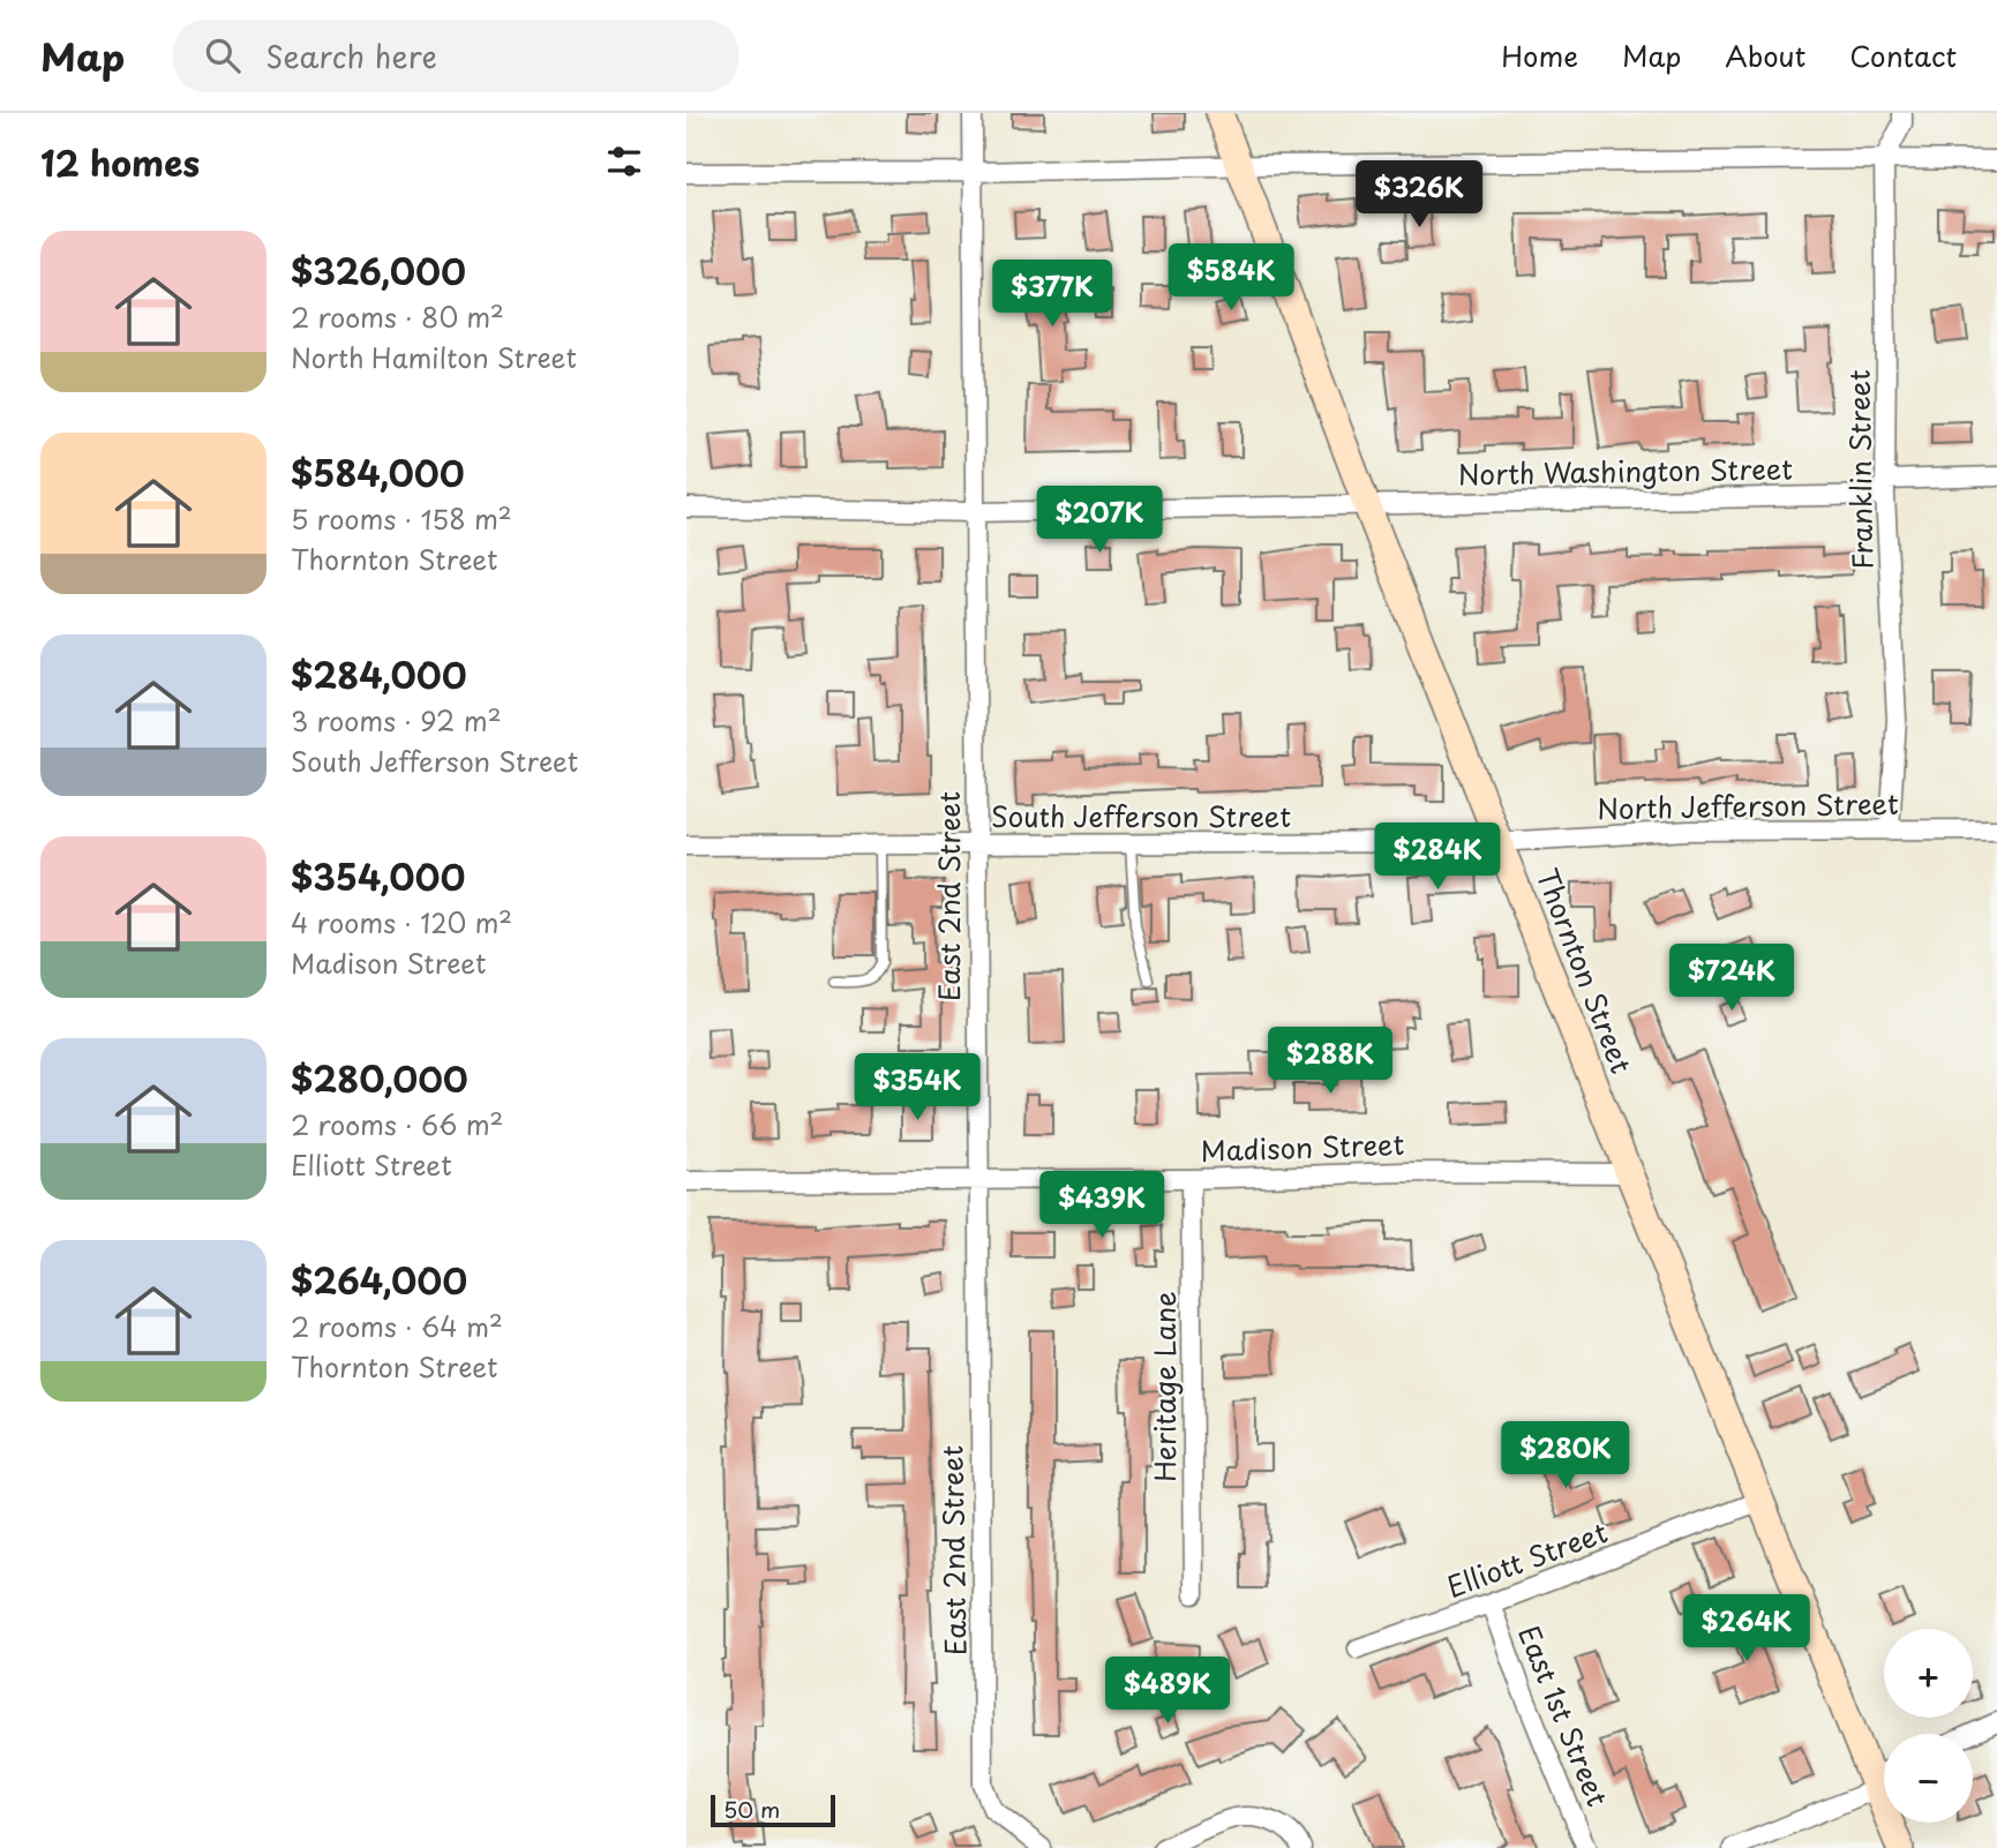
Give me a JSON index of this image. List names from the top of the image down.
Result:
{
  "streets": {
    "street": [
      "Franklin Street",
      "North Washington Street",
      "North Jefferson Street",
      "South Jefferson Street",
      "East 2nd Street",
      "Thornton Street",
      "Madison Street",
      "Heritage Lane",
      "Elliott Street",
      "East 1st Street"
    ]
  },
  "crossings": [
    ["Franklin Street", "North Washington Street"],
    ["Franklin Street", "North Jefferson Street"],
    ["North Washington Street", "East 2nd Street"],
    ["North Washington Street", "Thornton Street"],
    ["North Jefferson Street", "South Jefferson Street"],
    ["North Jefferson Street", "Thornton Street"],
    ["South Jefferson Street", "East 2nd Street"],
    ["South Jefferson Street", "Thornton Street"],
    ["East 2nd Street", "Madison Street"],
    ["Thornton Street", "Madison Street"],
    ["Thornton Street", "Elliott Street"],
    ["Madison Street", "Heritage Lane"],
    ["Elliott Street", "East 1st Street"]
  ],
  "scale_bar": "50 m",
  "page": {
    "header": "Map",
    "search": "Search here",
    "nav": [
      "Home",
      "Map",
      "About",
      "Contact"
    ],
    "heading": "12 homes",
    "price": [
      "$326K",
      "$584K",
      "$377K",
      "$207K",
      "$284K",
      "$724K",
      "$288K",
      "$354K",
      "$439K",
      "$280K",
      "$264K",
      "$489K"
    ],
    "list": [
      {
        "name": "$326,000",
        "note": "2 rooms · 80 m² · North Hamilton Street"
      },
      {
        "name": "$584,000",
        "note": "5 rooms · 158 m² · Thornton Street"
      },
      {
        "name": "$284,000",
        "note": "3 rooms · 92 m² · South Jefferson Street"
      },
      {
        "name": "$354,000",
        "note": "4 rooms · 120 m² · Madison Street"
      },
      {
        "name": "$280,000",
        "note": "2 rooms · 66 m² · Elliott Street"
      },
      {
        "name": "$264,000",
        "note": "2 rooms · 64 m² · Thornton Street"
      }
    ],
    "map_buttons": ["+", "−"],
    "scale": "50 m"
  }
}
